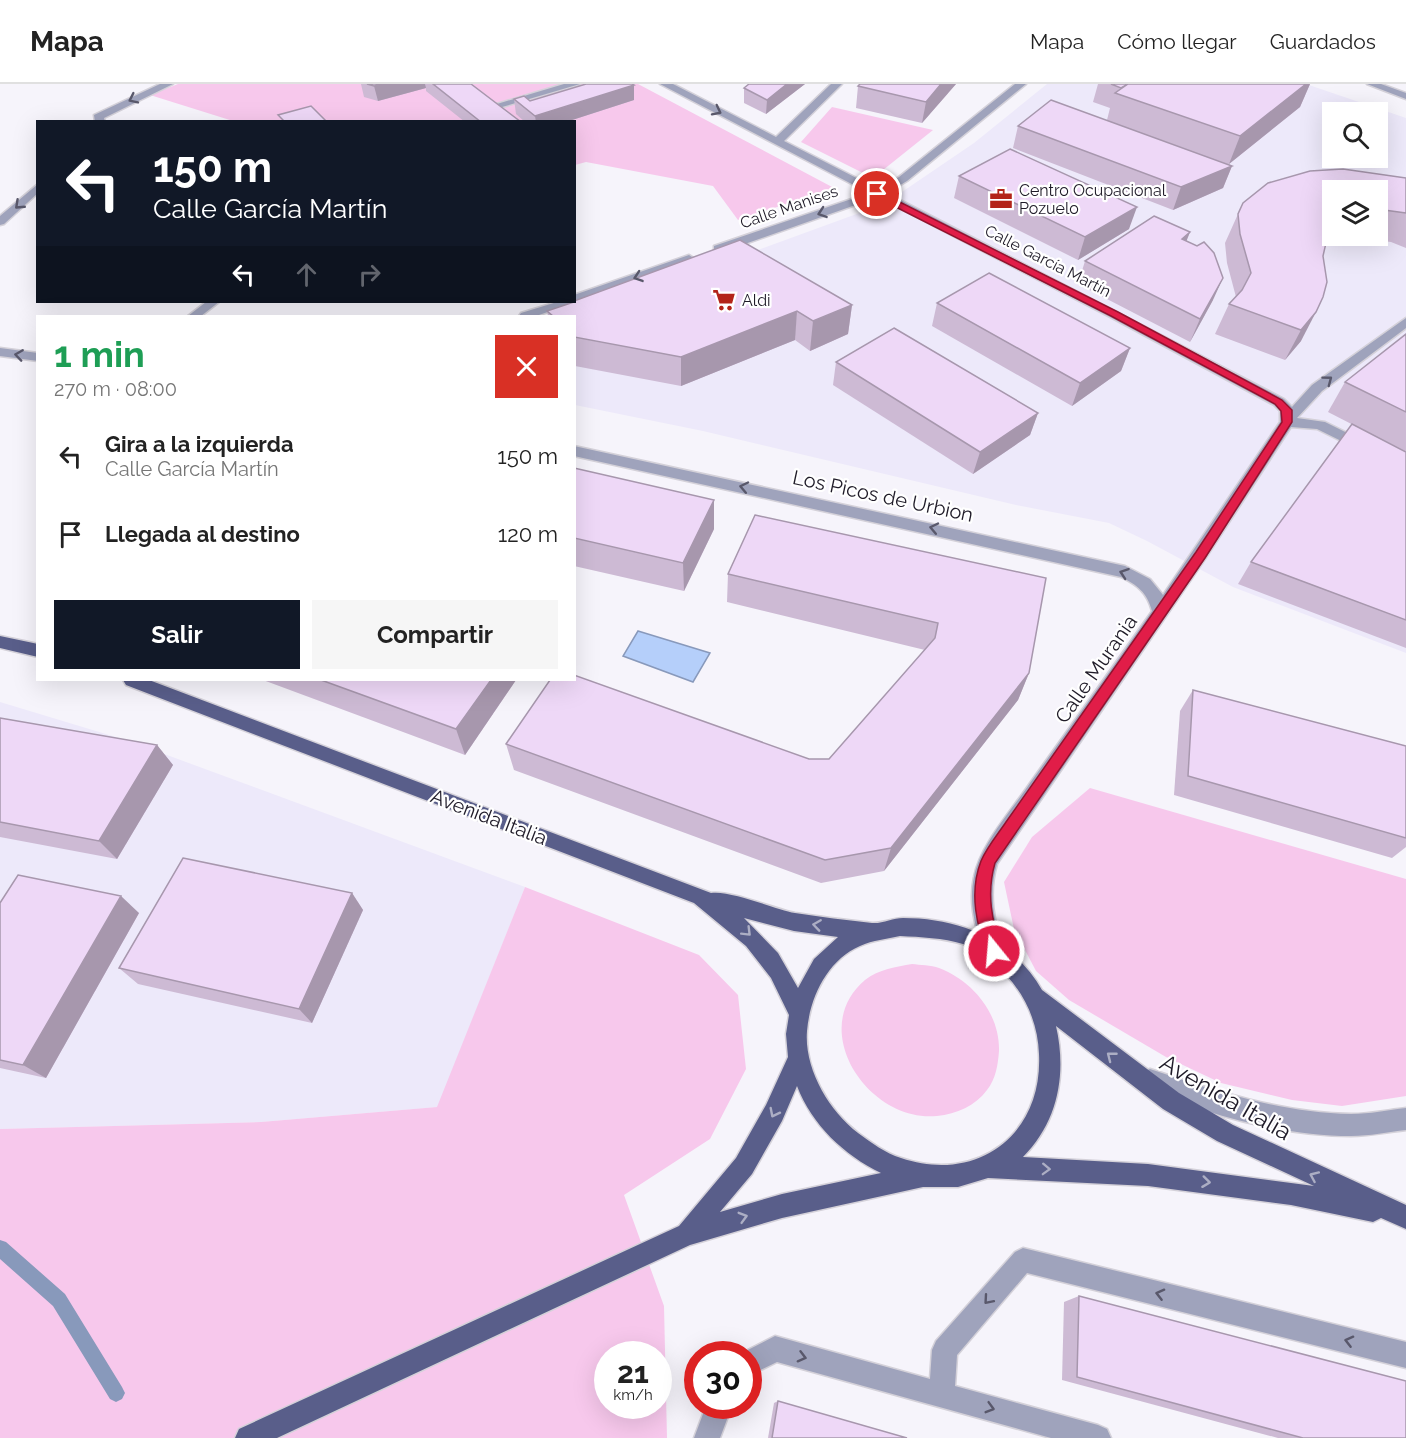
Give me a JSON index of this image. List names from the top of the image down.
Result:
{
  "streets": {
    "main road": ["Avenida Italia"],
    "street": [
      "Calle Manises",
      "Calle García Martín",
      "Los Picos de Urbion",
      "Calle Murania"
    ]
  },
  "crossings": [
    ["Calle Manises", "Calle García Martín"],
    ["Calle García Martín", "Calle Murania"],
    ["Los Picos de Urbion", "Calle Murania"]
  ],
  "one_way": ["Calle Manises", "Los Picos de Urbion"],
  "places": {
    "office": ["Centro Ocupacional Pozuelo"],
    "supermarket": ["Aldi"]
  },
  "page": {
    "header": "Mapa",
    "nav": ["Mapa", "Cómo llegar", "Guardados"],
    "turn": ["150 m", "Calle García Martín"],
    "heading": ["1 min", "270 m · 08:00"],
    "list": [
      {
        "name": "Gira a la izquierda",
        "note": "Calle García Martín",
        "value": "150 m"
      },
      {
        "name": "Llegada al destino",
        "value": "120 m"
      }
    ],
    "buttons": ["Salir", "Compartir"],
    "speed": "21 km/h",
    "limit": "30"
  }
}
